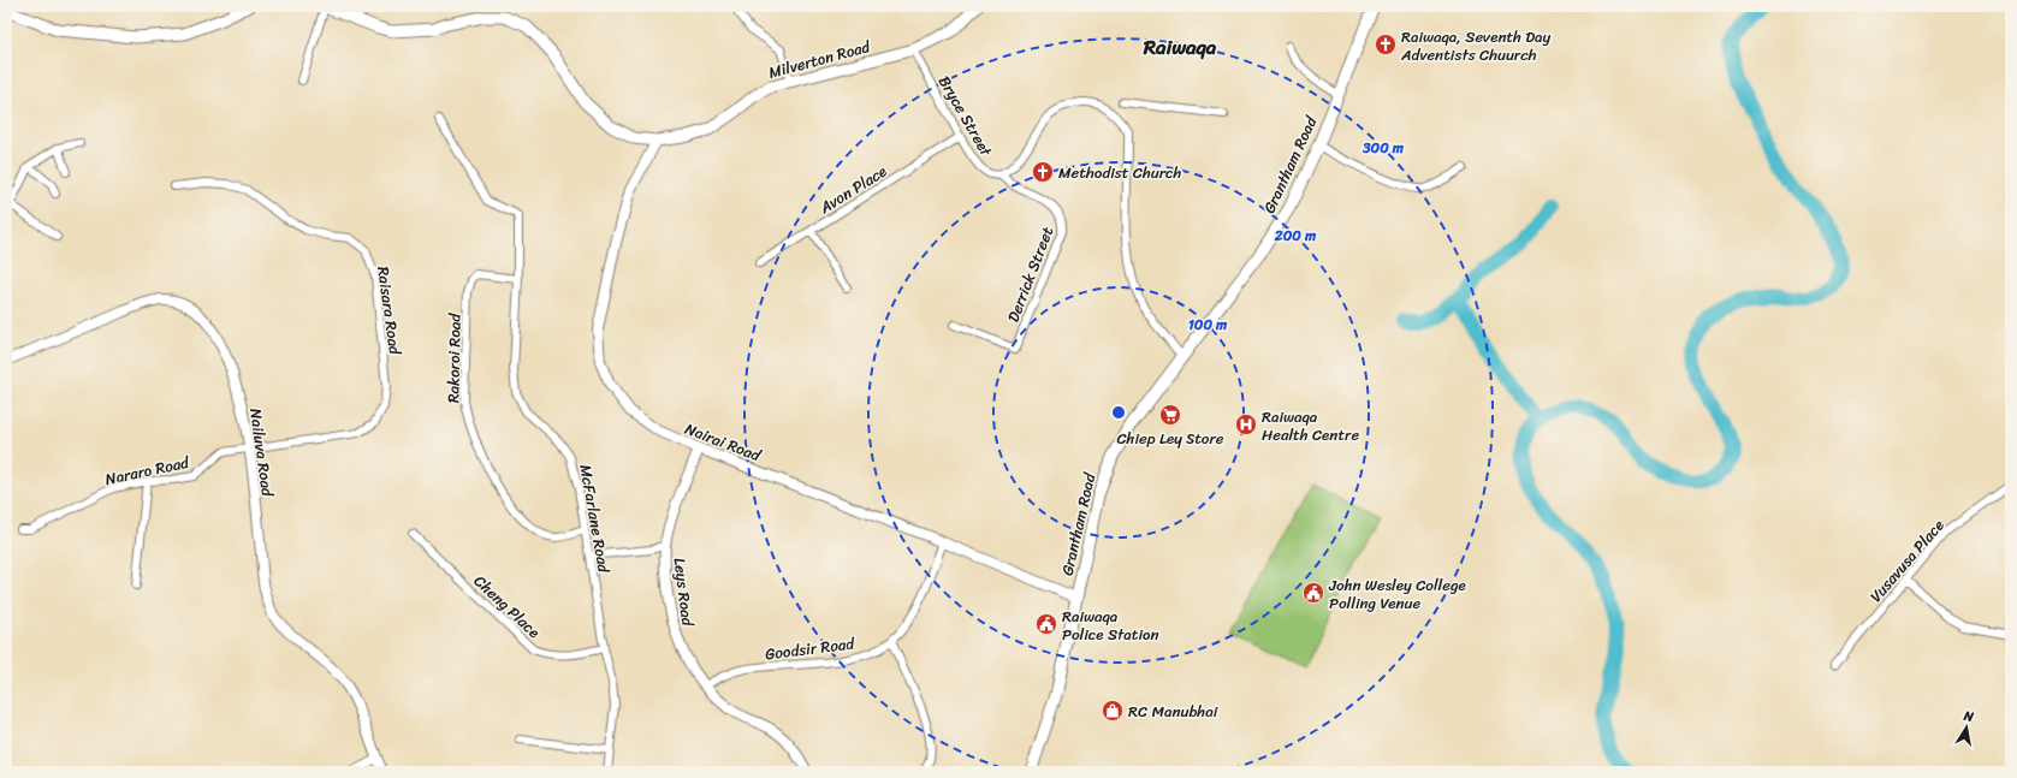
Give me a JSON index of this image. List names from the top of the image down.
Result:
{
  "streets": {
    "main road": ["Milverton Road", "Grantham Road"],
    "street": [
      "Bryce Street",
      "Avon Place",
      "Derrick Street",
      "Raisara Road",
      "Rakoroi Road",
      "Nairai Road",
      "Nailuva Road",
      "Nararo Road",
      "McFarlane Road",
      "Vusavusa Place",
      "Leys Road",
      "Cheng Place",
      "Goodsir Road"
    ]
  },
  "crossings": [
    ["Milverton Road", "Bryce Street"],
    ["Milverton Road", "Nairai Road"],
    ["Bryce Street", "Avon Place"],
    ["Bryce Street", "Derrick Street"],
    ["Grantham Road", "Nairai Road"],
    ["Raisara Road", "Nailuva Road"],
    ["Raisara Road", "Nararo Road"],
    ["Rakoroi Road", "McFarlane Road"],
    ["Nairai Road", "Leys Road"],
    ["Nairai Road", "Goodsir Road"],
    ["Nailuva Road", "Nararo Road"],
    ["McFarlane Road", "Cheng Place"],
    ["Leys Road", "Goodsir Road"]
  ],
  "districts": ["Raiwaqa"],
  "places": {
    "church": ["Raiwaqa, Seventh Day Adventists Chuurch", "Methodist Church"],
    "supermarket": ["Chiep Ley Store"],
    "hospital": ["Raiwaqa Health Centre"],
    "public building": ["John Wesley College Polling Venue", "Raiwaqa Police Station"],
    "shop": ["RC Manubhai"]
  },
  "north": "top",
  "rings": ["300 m", "200 m", "100 m"]
}
